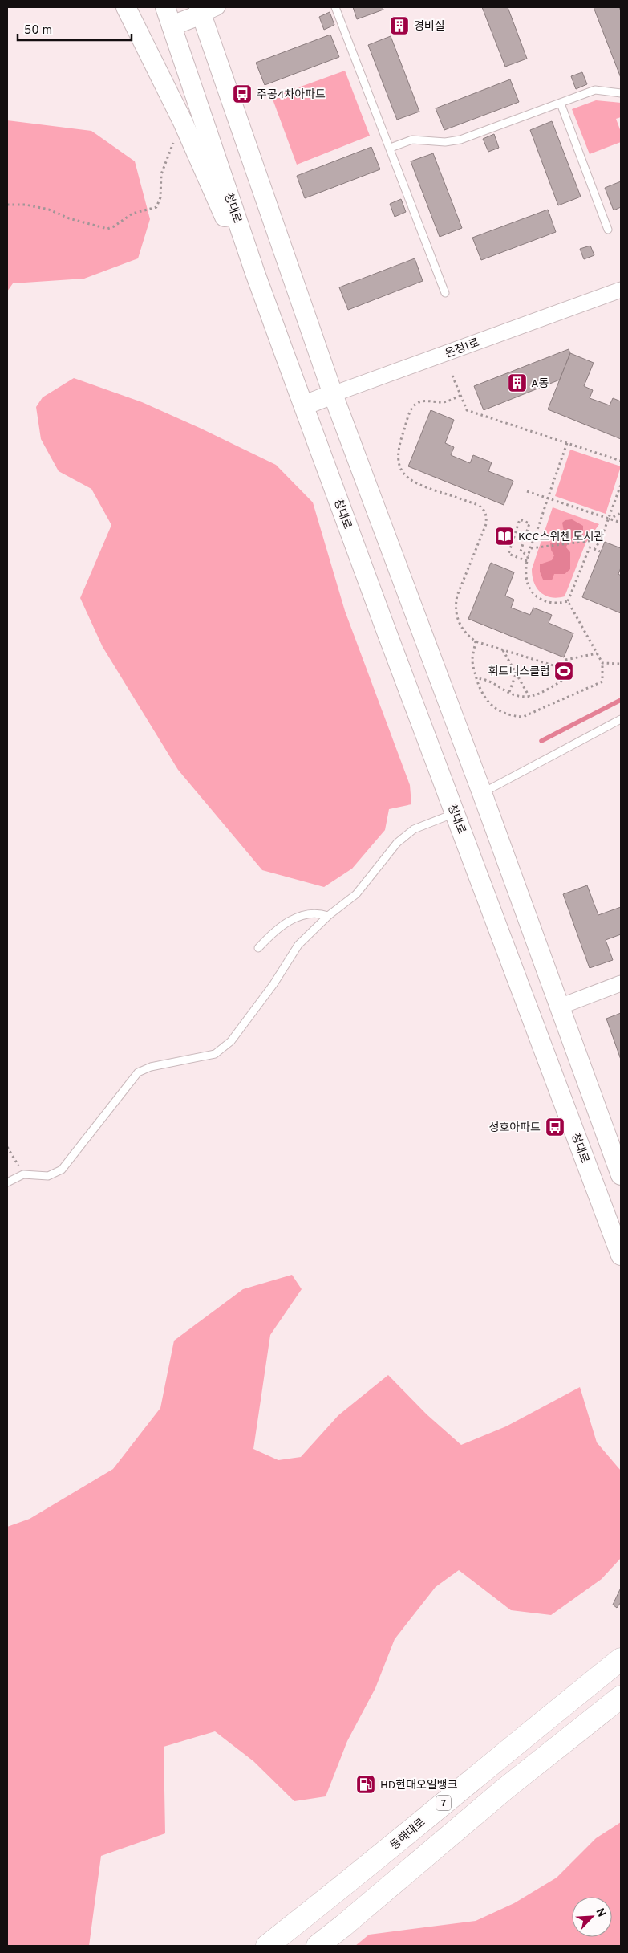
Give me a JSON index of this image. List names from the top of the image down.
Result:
{
  "streets": {
    "main road": ["7", "동해대로"],
    "street": ["청대로", "온정1로"]
  },
  "crossings": [
    ["청대로", "온정1로"]
  ],
  "places": {
    "building": ["경비실", "A동"],
    "bus stop": ["주공4차아파트", "성호아파트"],
    "library": ["KCC스위첸 도서관"],
    "sports": ["휘트니스클럽"],
    "fuel station": ["HD현대오일뱅크"]
  },
  "scale_bar": "50 m",
  "north": "top right"
}
